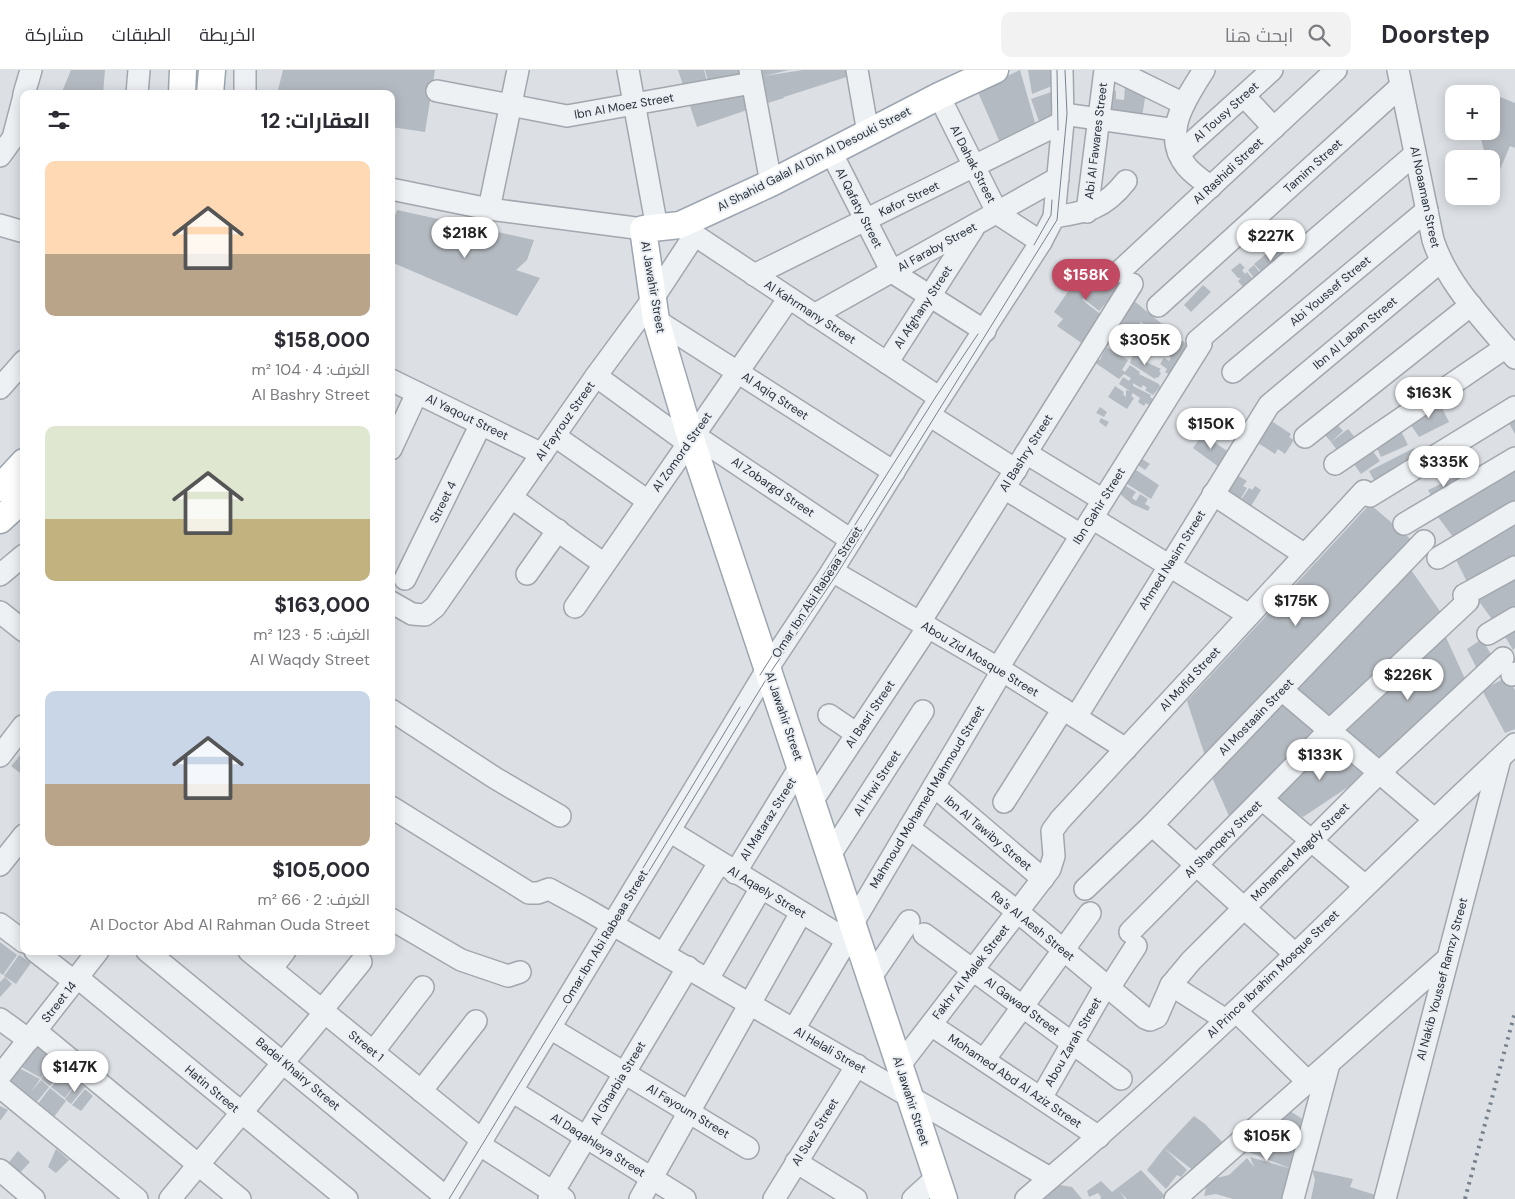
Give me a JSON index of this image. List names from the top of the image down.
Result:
{
  "streets": {
    "main road": ["Al Shahid Galal Al Din Al Desouki Street", "Al Jawahir Street"],
    "street": [
      "Ibn Al Moez Street",
      "Al Tousy Street",
      "Abi Al Fawares Street",
      "Al Dahak Street",
      "Tamim Street",
      "Al Rashidi Street",
      "Al Noaaman Street",
      "Kafor Street",
      "Al Qafaty Street",
      "Al Faraby Street",
      "Abi Youssef Street",
      "Al Afghany Street",
      "Al Kahrmany Street",
      "Ibn Al Laban Street",
      "Al Aqiq Street",
      "Al Yaqout Street",
      "Al Fayrouz Street",
      "Al Zomord Street",
      "Al Bashry Street",
      "Al Zobargd Street",
      "Street 4",
      "Ibn Gahir Street",
      "Ahmed Nasim Street",
      "Omar Ibn Abi Rabeaa Street",
      "Abou Zid Mosque Street",
      "Al Mofid Street",
      "Al Basri Street",
      "Al Mostaain Street",
      "Al Hrwi Street",
      "Mahmoud Mohamed Mahmoud Street",
      "Al Mataraz Street",
      "Ibn Al Tawiby Street",
      "Al Shanqety Street",
      "Mohamed Magdy Street",
      "Al Aqaely Street",
      "Ra's Al Aesh Street",
      "Fakhr Al Malek Street",
      "Al Prince Ibrahim Mosque Street",
      "Al Nakib Youssef Ramzy Street",
      "Street 14",
      "Al Gawad Street",
      "Abou Zarah Street",
      "Street 1",
      "Al Helali Street",
      "Badei Khairy Street",
      "Mohamed Abd Al Aziz Street",
      "Al Gharbia Street",
      "Hatin Street",
      "Al Fayoum Street",
      "Al Suez Street",
      "Al Daqahleya Street"
    ]
  },
  "crossings": [
    ["Al Shahid Galal Al Din Al Desouki Street", "Al Dahak Street"],
    ["Al Shahid Galal Al Din Al Desouki Street", "Al Qafaty Street"],
    ["Al Shahid Galal Al Din Al Desouki Street", "Al Jawahir Street"],
    ["Al Shahid Galal Al Din Al Desouki Street", "Al Kahrmany Street"],
    ["Al Shahid Galal Al Din Al Desouki Street", "Al Fayrouz Street"],
    ["Al Dahak Street", "Kafor Street"],
    ["Al Dahak Street", "Al Faraby Street"],
    ["Al Dahak Street", "Omar Ibn Abi Rabeaa Street"],
    ["Tamim Street", "Al Noaaman Street"],
    ["Al Rashidi Street", "Al Bashry Street"],
    ["Al Noaaman Street", "Abi Youssef Street"],
    ["Al Noaaman Street", "Ibn Al Laban Street"],
    ["Al Noaaman Street", "Ibn Gahir Street"],
    ["Kafor Street", "Al Qafaty Street"],
    ["Kafor Street", "Al Kahrmany Street"],
    ["Kafor Street", "Omar Ibn Abi Rabeaa Street"],
    ["Al Qafaty Street", "Al Faraby Street"],
    ["Al Faraby Street", "Al Afghany Street"],
    ["Al Faraby Street", "Al Kahrmany Street"],
    ["Al Faraby Street", "Omar Ibn Abi Rabeaa Street"],
    ["Al Jawahir Street", "Al Kahrmany Street"],
    ["Al Jawahir Street", "Al Aqiq Street"],
    ["Al Jawahir Street", "Al Fayrouz Street"],
    ["Al Jawahir Street", "Al Zomord Street"],
    ["Al Jawahir Street", "Al Zobargd Street"],
    ["Al Jawahir Street", "Omar Ibn Abi Rabeaa Street"],
    ["Al Jawahir Street", "Al Basri Street"],
    ["Al Jawahir Street", "Al Hrwi Street"],
    ["Al Jawahir Street", "Mahmoud Mohamed Mahmoud Street"],
    ["Al Jawahir Street", "Al Mataraz Street"],
    ["Al Jawahir Street", "Al Aqaely Street"],
    ["Al Jawahir Street", "Fakhr Al Malek Street"],
    ["Al Jawahir Street", "Al Gawad Street"],
    ["Al Jawahir Street", "Al Helali Street"],
    ["Al Afghany Street", "Al Kahrmany Street"],
    ["Al Kahrmany Street", "Al Fayrouz Street"],
    ["Al Kahrmany Street", "Al Zomord Street"],
    ["Al Kahrmany Street", "Al Bashry Street"],
    ["Al Kahrmany Street", "Omar Ibn Abi Rabeaa Street"],
    ["Ibn Al Laban Street", "Ahmed Nasim Street"],
    ["Al Aqiq Street", "Al Fayrouz Street"],
    ["Al Aqiq Street", "Al Zomord Street"],
    ["Al Aqiq Street", "Omar Ibn Abi Rabeaa Street"],
    ["Al Yaqout Street", "Al Fayrouz Street"],
    ["Al Yaqout Street", "Street 4"],
    ["Al Fayrouz Street", "Al Zobargd Street"],
    ["Al Zomord Street", "Al Zobargd Street"],
    ["Al Bashry Street", "Abou Zid Mosque Street"],
    ["Al Bashry Street", "Al Basri Street"],
    ["Al Zobargd Street", "Omar Ibn Abi Rabeaa Street"],
    ["Ibn Gahir Street", "Abou Zid Mosque Street"],
    ["Ibn Gahir Street", "Mahmoud Mohamed Mahmoud Street"],
    ["Ahmed Nasim Street", "Abou Zid Mosque Street"],
    ["Omar Ibn Abi Rabeaa Street", "Abou Zid Mosque Street"],
    ["Omar Ibn Abi Rabeaa Street", "Al Aqaely Street"],
    ["Omar Ibn Abi Rabeaa Street", "Street 1"],
    ["Omar Ibn Abi Rabeaa Street", "Al Helali Street"],
    ["Omar Ibn Abi Rabeaa Street", "Badei Khairy Street"],
    ["Omar Ibn Abi Rabeaa Street", "Al Fayoum Street"],
    ["Omar Ibn Abi Rabeaa Street", "Al Daqahleya Street"],
    ["Abou Zid Mosque Street", "Al Mofid Street"],
    ["Abou Zid Mosque Street", "Al Basri Street"],
    ["Abou Zid Mosque Street", "Mahmoud Mohamed Mahmoud Street"],
    ["Al Mofid Street", "Ibn Al Tawiby Street"],
    ["Al Mofid Street", "Fakhr Al Malek Street"],
    ["Mahmoud Mohamed Mahmoud Street", "Ibn Al Tawiby Street"],
    ["Mahmoud Mohamed Mahmoud Street", "Al Aqaely Street"],
    ["Mahmoud Mohamed Mahmoud Street", "Ra's Al Aesh Street"],
    ["Mahmoud Mohamed Mahmoud Street", "Al Helali Street"],
    ["Al Mataraz Street", "Al Aqaely Street"],
    ["Al Mataraz Street", "Al Helali Street"],
    ["Ibn Al Tawiby Street", "Fakhr Al Malek Street"],
    ["Al Shanqety Street", "Abou Zarah Street"],
    ["Mohamed Magdy Street", "Ra's Al Aesh Street"],
    ["Ra's Al Aesh Street", "Fakhr Al Malek Street"],
    ["Ra's Al Aesh Street", "Abou Zarah Street"],
    ["Fakhr Al Malek Street", "Al Gawad Street"],
    ["Fakhr Al Malek Street", "Mohamed Abd Al Aziz Street"],
    ["Al Prince Ibrahim Mosque Street", "Al Nakib Youssef Ramzy Street"],
    ["Al Prince Ibrahim Mosque Street", "Al Helali Street"],
    ["Al Prince Ibrahim Mosque Street", "Mohamed Abd Al Aziz Street"],
    ["Street 14", "Hatin Street"],
    ["Al Gawad Street", "Abou Zarah Street"],
    ["Abou Zarah Street", "Mohamed Abd Al Aziz Street"],
    ["Street 1", "Al Gharbia Street"],
    ["Al Helali Street", "Al Gharbia Street"],
    ["Al Helali Street", "Al Suez Street"],
    ["Al Gharbia Street", "Al Fayoum Street"],
    ["Al Gharbia Street", "Al Daqahleya Street"]
  ],
  "page": {
    "header": "Doorstep",
    "search": "ابحث هنا",
    "nav": ["الخريطة", "الطبقات", "مشاركة"],
    "map_buttons": ["+", "−"],
    "heading": "العقارات: 12",
    "list": [
      {
        "name": "$158,000",
        "note": "الغرف: 4 · 104 m² · Al Bashry Street"
      },
      {
        "name": "$163,000",
        "note": "الغرف: 5 · 123 m² · Al Waqdy Street"
      },
      {
        "name": "$105,000",
        "note": "الغرف: 2 · 66 m² · Al Doctor Abd Al Rahman Ouda Street"
      }
    ],
    "price": [
      "$218K",
      "$227K",
      "$158K",
      "$305K",
      "$163K",
      "$150K",
      "$335K",
      "$175K",
      "$226K",
      "$133K",
      "$147K",
      "$105K"
    ]
  }
}
